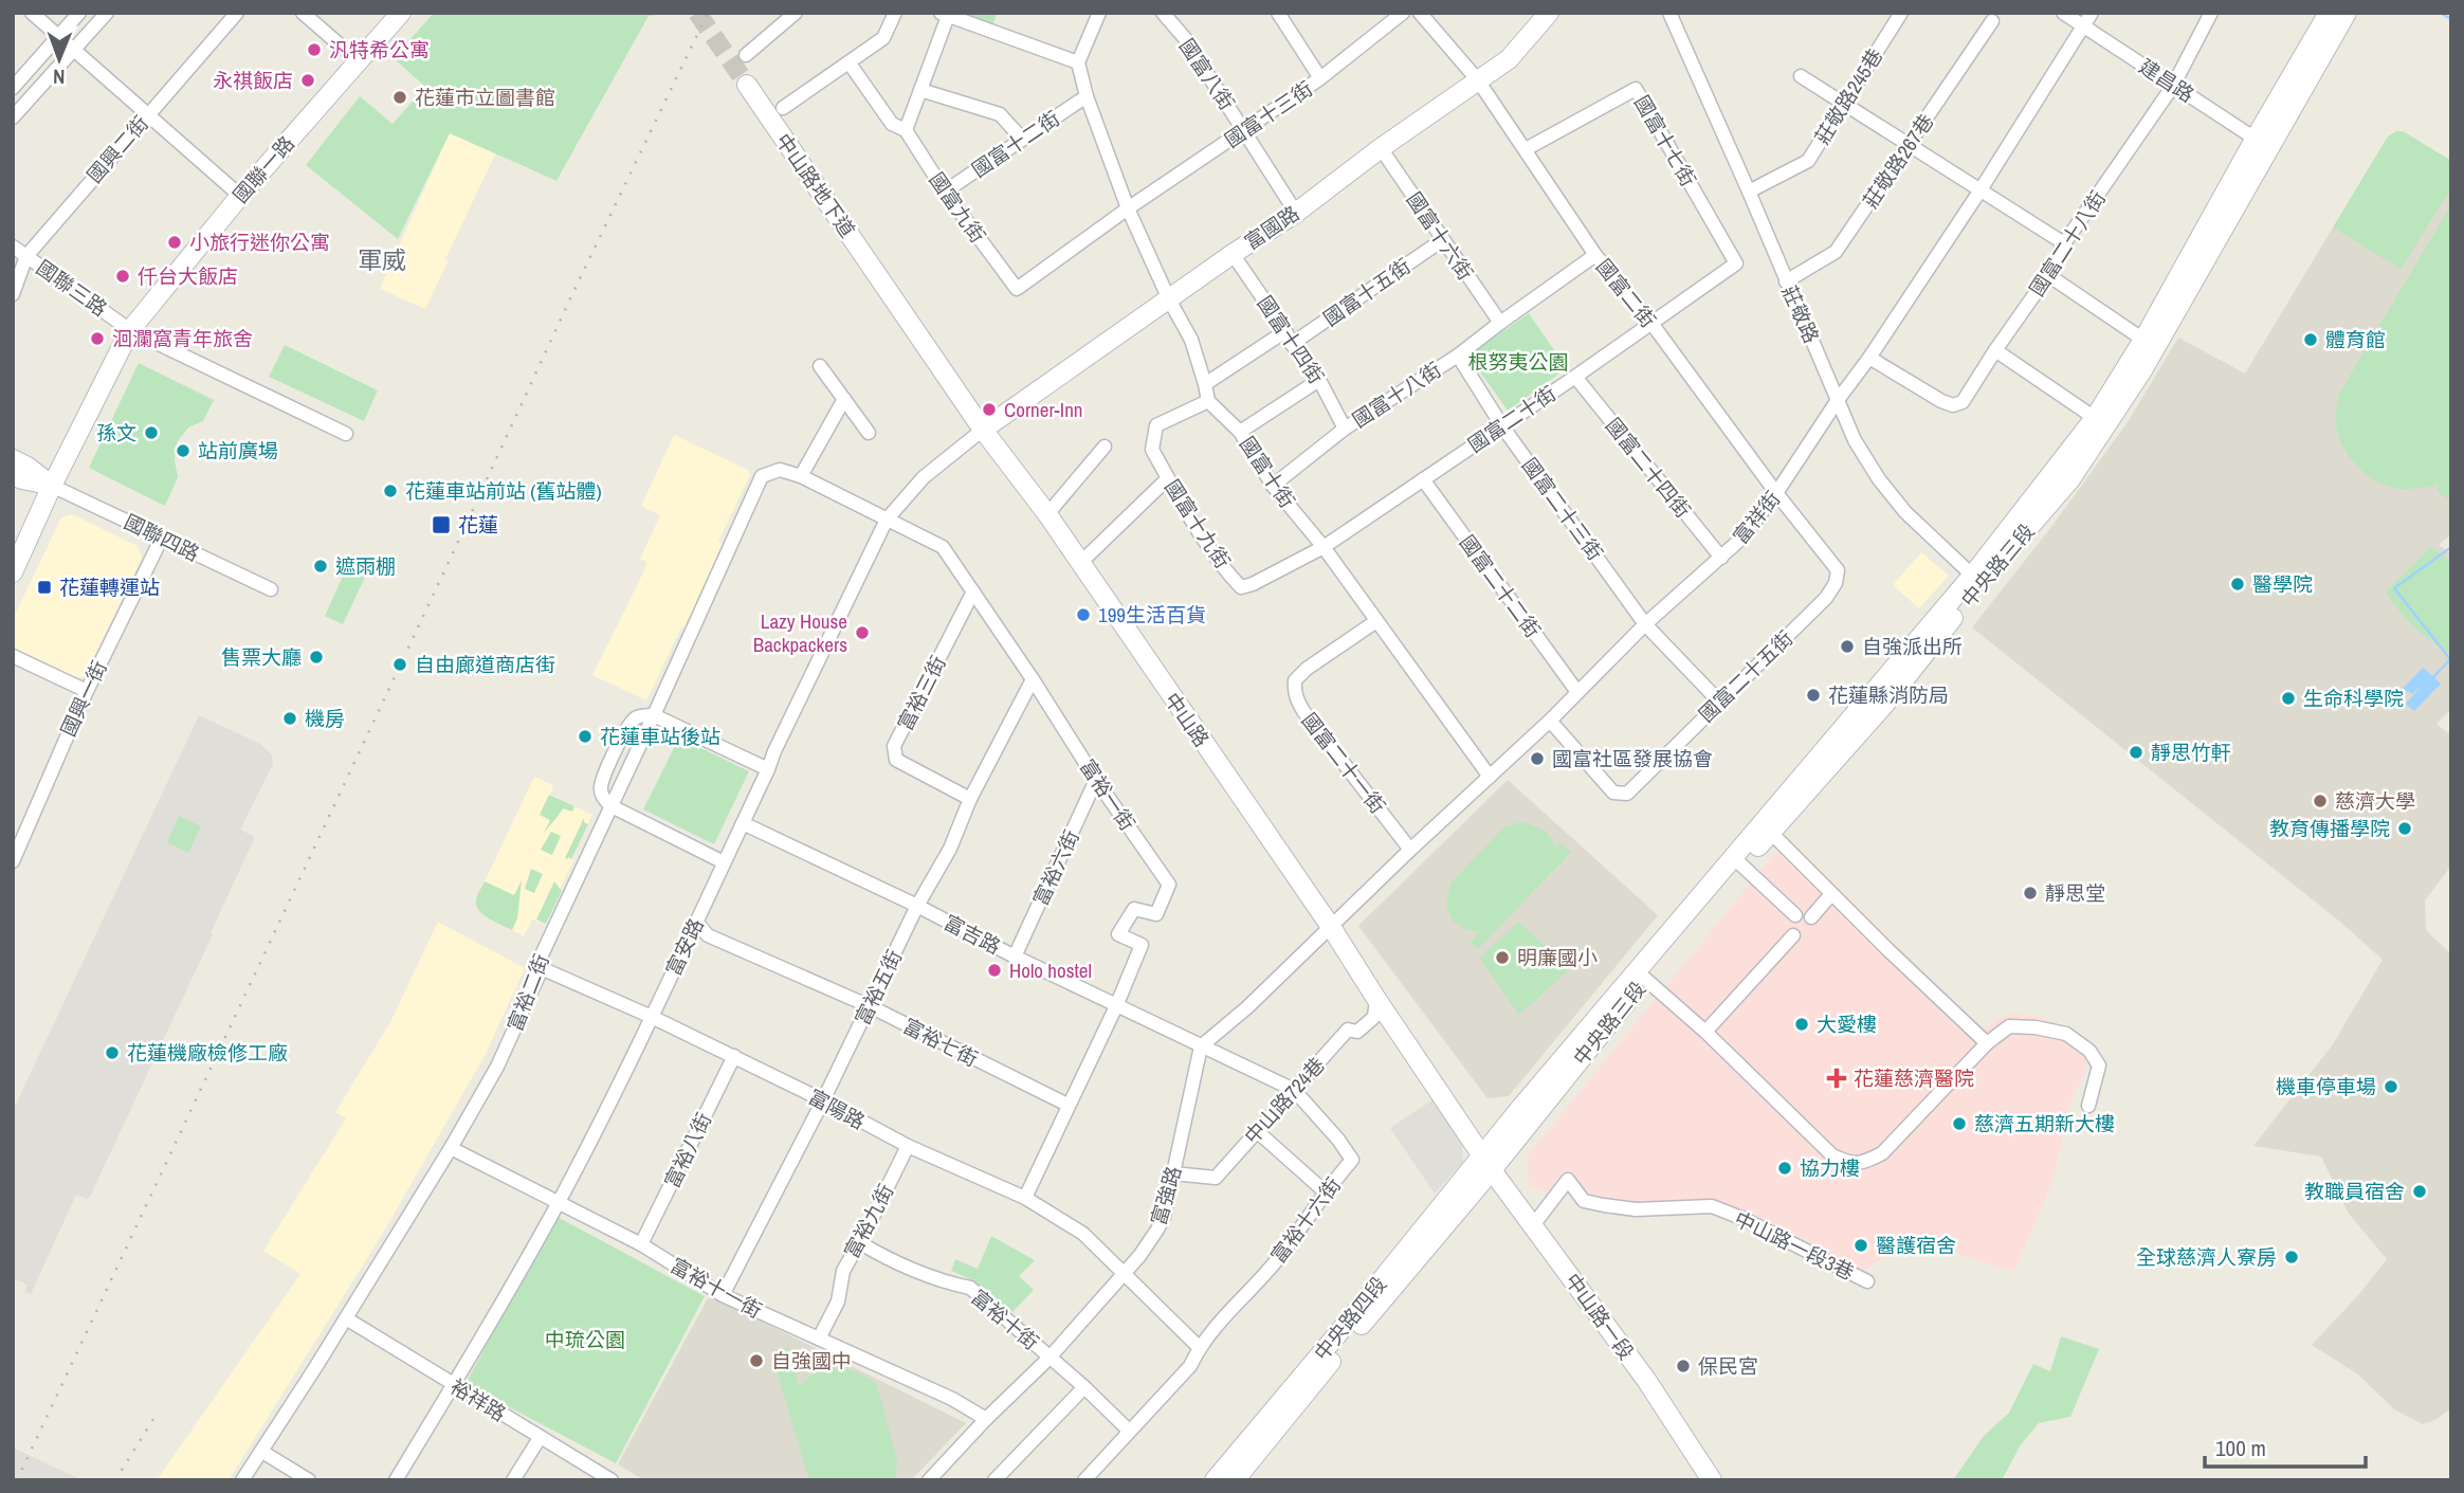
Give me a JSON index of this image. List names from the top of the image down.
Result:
{
  "streets": {
    "street": [
      "國富八街",
      "建昌路",
      "莊敬路245巷",
      "國富十三街",
      "國富十七街",
      "國富十二街",
      "國興二街",
      "莊敬路267巷",
      "國聯一路",
      "中山路地下道",
      "國富九街",
      "富國路",
      "國富十六街",
      "國富二十八街",
      "國聯三路",
      "國富十五街",
      "國富二街",
      "莊敬路",
      "國富十四街",
      "國富十八街",
      "國富二十街",
      "國富二十四街",
      "國富十街",
      "國富二十三街",
      "富祥街",
      "國富十九街",
      "國聯四路",
      "中央路三段",
      "國富二十二街",
      "國富二十五街",
      "富裕三街",
      "國興一街",
      "中山路",
      "國富二十一街",
      "富裕一街",
      "富裕六街",
      "富吉路",
      "富安路",
      "富裕五街",
      "富裕二街",
      "富裕七街",
      "中山路724巷",
      "富陽路",
      "富裕八街",
      "富強路",
      "富裕十六街",
      "富裕九街",
      "中山路一段3巷",
      "富裕十一街",
      "中山路一段",
      "中央路四段",
      "富裕十街",
      "裕祥路"
    ]
  },
  "crossings": [
    ["國富八街", "國富十三街"],
    ["國富八街", "富國路"],
    ["建昌路", "國富二十八街"],
    ["建昌路", "富祥街"],
    ["建昌路", "中央路三段"],
    ["莊敬路245巷", "莊敬路"],
    ["國富十三街", "國富九街"],
    ["國富十七街", "國富二街"],
    ["國富十七街", "國富二十街"],
    ["國富十二街", "國富九街"],
    ["國興二街", "國聯三路"],
    ["莊敬路267巷", "莊敬路"],
    ["國聯一路", "國聯三路"],
    ["國聯一路", "國聯四路"],
    ["中山路地下道", "中山路"],
    ["富國路", "國富十六街"],
    ["富國路", "國富二街"],
    ["富國路", "國富十四街"],
    ["富國路", "中山路"],
    ["富國路", "富安路"],
    ["國富十六街", "國富十五街"],
    ["國富十六街", "國富十八街"],
    ["國富二十八街", "富祥街"],
    ["國富十五街", "國富十四街"],
    ["國富二街", "國富十八街"],
    ["國富二街", "國富二十街"],
    ["國富二街", "富祥街"],
    ["國富二街", "國富二十五街"],
    ["莊敬路", "富祥街"],
    ["莊敬路", "中央路三段"],
    ["國富十四街", "國富十八街"],
    ["國富十八街", "國富十街"],
    ["國富十八街", "國富二十三街"],
    ["國富二十街", "國富二十四街"],
    ["國富二十街", "國富十街"],
    ["國富二十街", "國富二十三街"],
    ["國富二十街", "國富十九街"],
    ["國富二十街", "國富二十二街"],
    ["國富二十四街", "富祥街"],
    ["國富十街", "富祥街"],
    ["國富十街", "國富十九街"],
    ["國富十街", "國富二十一街"],
    ["國富二十三街", "富祥街"],
    ["國富二十三街", "國富二十五街"],
    ["富祥街", "國富二十二街"],
    ["富祥街", "國富二十五街"],
    ["富祥街", "中山路"],
    ["富祥街", "國富二十一街"],
    ["國聯四路", "國興一街"],
    ["中央路三段", "中山路"],
    ["中央路三段", "中山路一段"],
    ["中央路三段", "中央路四段"],
    ["富裕三街", "富裕一街"],
    ["富裕三街", "富裕五街"],
    ["中山路", "富安路"],
    ["中山路", "中山路724巷"],
    ["中山路", "中山路一段"],
    ["中山路", "中央路四段"],
    ["富裕一街", "富裕六街"],
    ["富裕一街", "富吉路"],
    ["富裕一街", "富安路"],
    ["富裕一街", "富裕五街"],
    ["富裕一街", "富裕二街"],
    ["富裕一街", "富裕七街"],
    ["富裕一街", "富陽路"],
    ["富裕六街", "富吉路"],
    ["富吉路", "富安路"],
    ["富吉路", "富裕五街"],
    ["富吉路", "富強路"],
    ["富吉路", "富裕十六街"],
    ["富安路", "富裕七街"],
    ["富安路", "富陽路"],
    ["富安路", "富裕十一街"],
    ["富安路", "裕祥路"],
    ["富裕五街", "富裕七街"],
    ["富裕五街", "富陽路"],
    ["富裕五街", "富裕十一街"],
    ["富裕二街", "富陽路"],
    ["富裕二街", "富裕十一街"],
    ["富裕二街", "裕祥路"],
    ["中山路724巷", "富強路"],
    ["中山路724巷", "富裕十六街"],
    ["富陽路", "富裕八街"],
    ["富陽路", "富強路"],
    ["富陽路", "富裕九街"],
    ["富裕八街", "富裕十一街"],
    ["富強路", "富裕十六街"],
    ["富強路", "富裕十一街"],
    ["富強路", "富裕十街"],
    ["富裕十六街", "富裕十街"],
    ["富裕九街", "富裕十一街"],
    ["富裕九街", "富裕十街"],
    ["中山路一段3巷", "中山路一段"],
    ["中山路一段", "中央路四段"]
  ],
  "districts": ["軍威"],
  "parks": ["根努夷公園", "中琉公園"],
  "places": {
    "other": [
      "汎特希公寓",
      "永祺飯店",
      "花蓮市立圖書館",
      "小旅行迷你公寓",
      "仟台大飯店",
      "洄瀾窩青年旅舍",
      "體育館",
      "Corner-Inn",
      "孫文",
      "站前廣場",
      "花蓮車站前站 (舊站體)",
      "遮雨棚",
      "醫學院",
      "199生活百貨",
      "Lazy House Backpackers",
      "自強派出所",
      "售票大廳",
      "自由廊道商店街",
      "花蓮縣消防局",
      "生命科學院",
      "機房",
      "花蓮車站後站",
      "靜思竹軒",
      "國富社區發展協會",
      "慈濟大學",
      "教育傳播學院",
      "靜思堂",
      "明廉國小",
      "Holo hostel",
      "大愛樓",
      "花蓮機廠檢修工廠",
      "機車停車場",
      "慈濟五期新大樓",
      "協力樓",
      "教職員宿舍",
      "醫護宿舍",
      "全球慈濟人寮房",
      "自強國中",
      "保民宮"
    ],
    "transit": ["花蓮", "花蓮轉運站"],
    "health": ["花蓮慈濟醫院"]
  },
  "scale_bar": "100 m",
  "north": "bottom"
}
